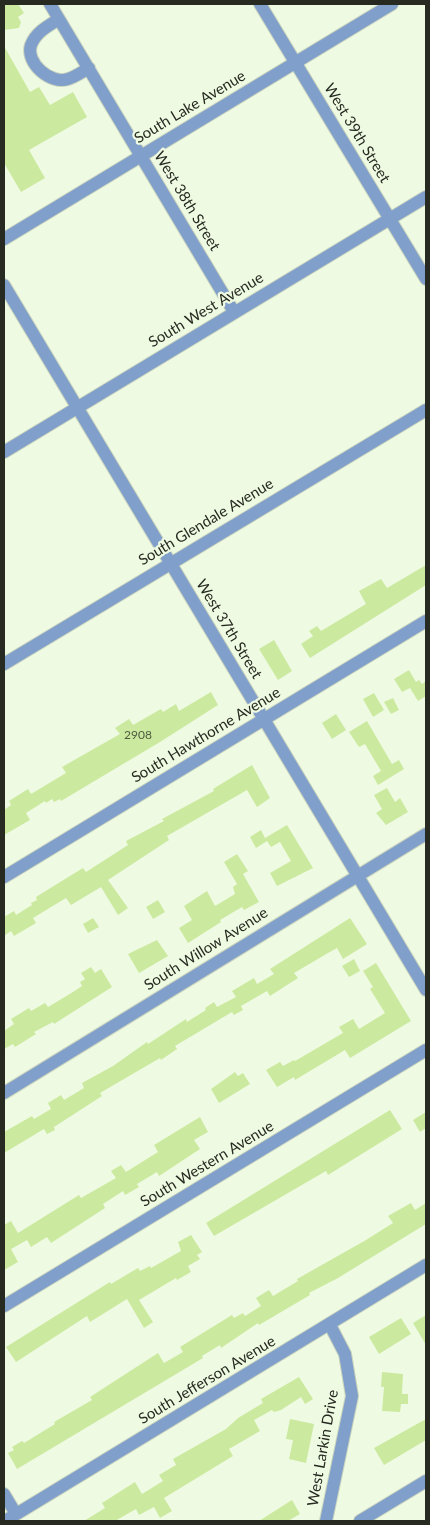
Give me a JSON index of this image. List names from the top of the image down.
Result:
{
  "streets": {
    "street": [
      "South Lake Avenue",
      "West 39th Street",
      "West 38th Street",
      "South West Avenue",
      "South Glendale Avenue",
      "West 37th Street",
      "South Hawthorne Avenue",
      "South Willow Avenue",
      "South Western Avenue",
      "South Jefferson Avenue",
      "West Larkin Drive"
    ]
  },
  "crossings": [
    ["South Lake Avenue", "West 39th Street"],
    ["South Lake Avenue", "West 38th Street"],
    ["West 39th Street", "South West Avenue"],
    ["West 38th Street", "South West Avenue"],
    ["South West Avenue", "West 37th Street"],
    ["South Glendale Avenue", "West 37th Street"],
    ["West 37th Street", "South Hawthorne Avenue"],
    ["West 37th Street", "South Willow Avenue"],
    ["South Jefferson Avenue", "West Larkin Drive"]
  ],
  "house_numbers": ["2908"]
}
